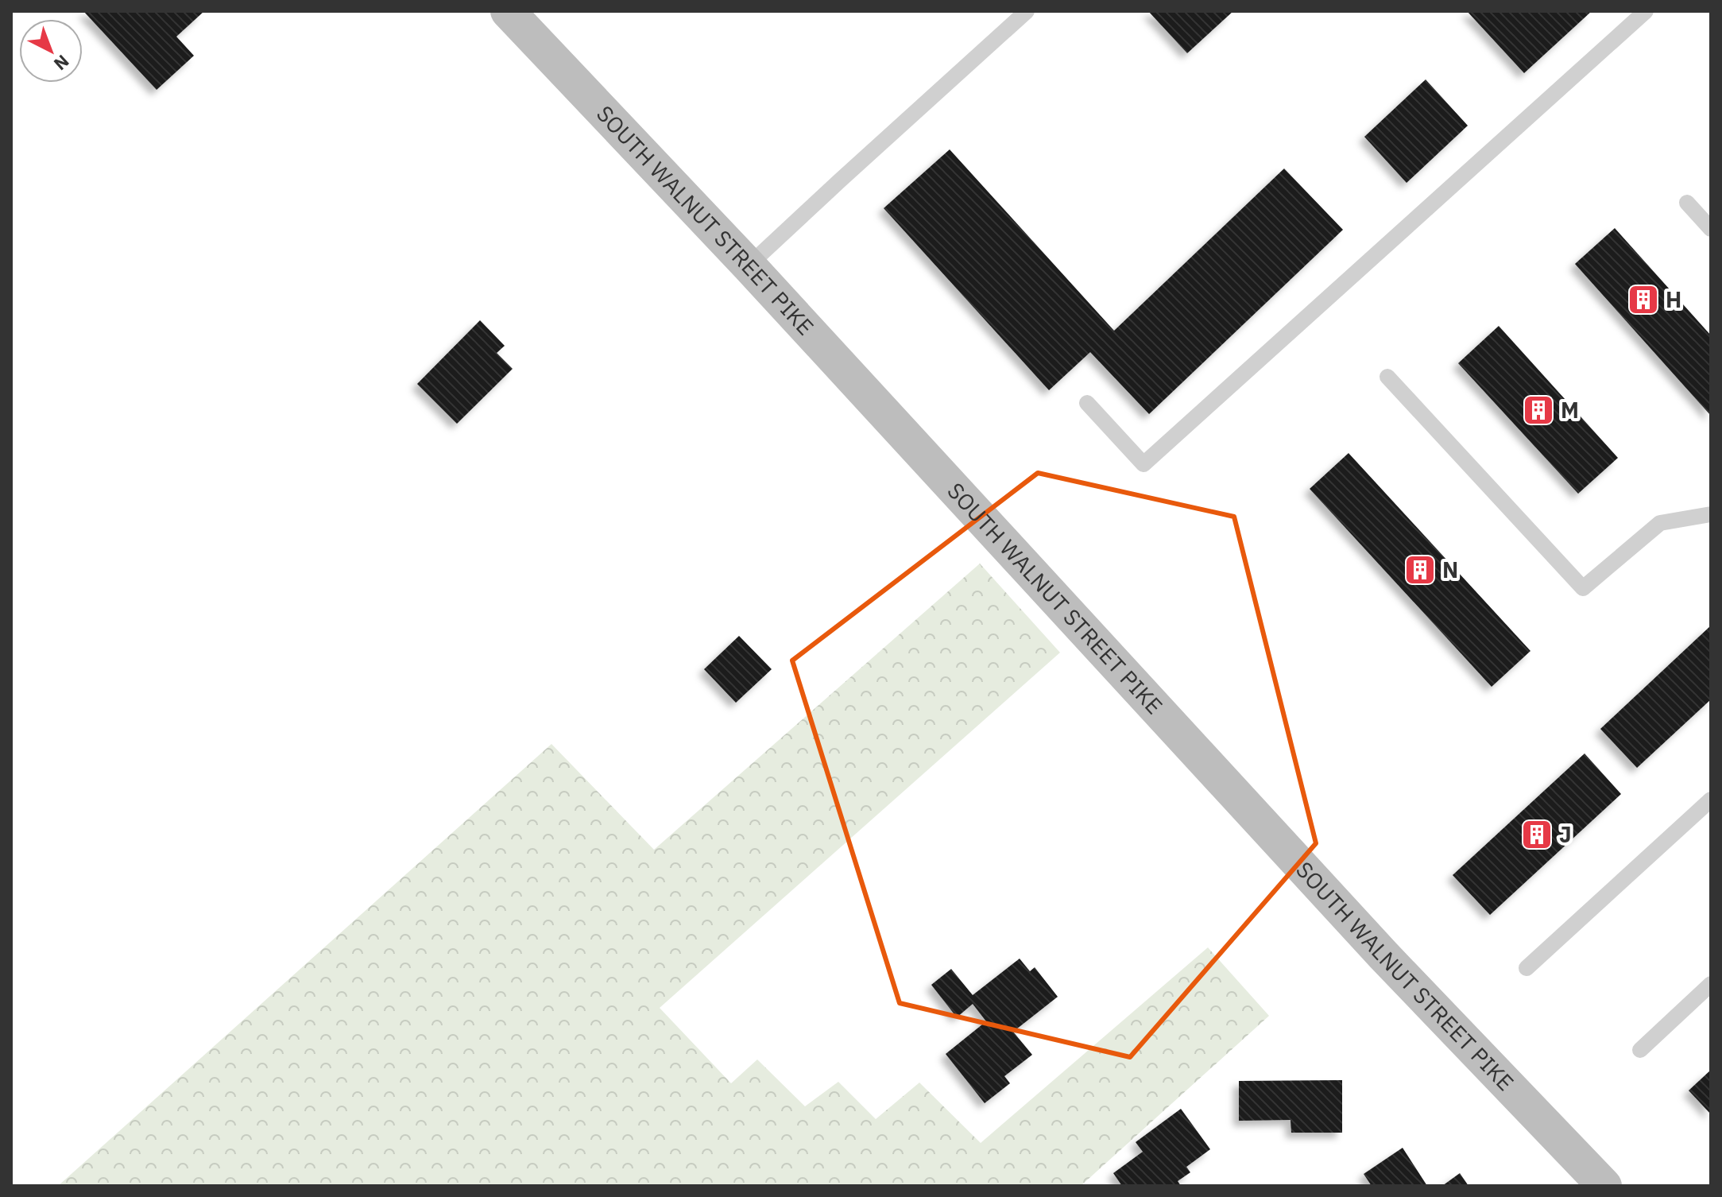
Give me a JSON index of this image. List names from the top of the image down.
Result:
{
  "streets": {
    "street": ["SOUTH WALNUT STREET PIKE"]
  },
  "places": {
    "building": [
      "H",
      "M",
      "N",
      "J"
    ]
  },
  "north": "bottom right"
}
